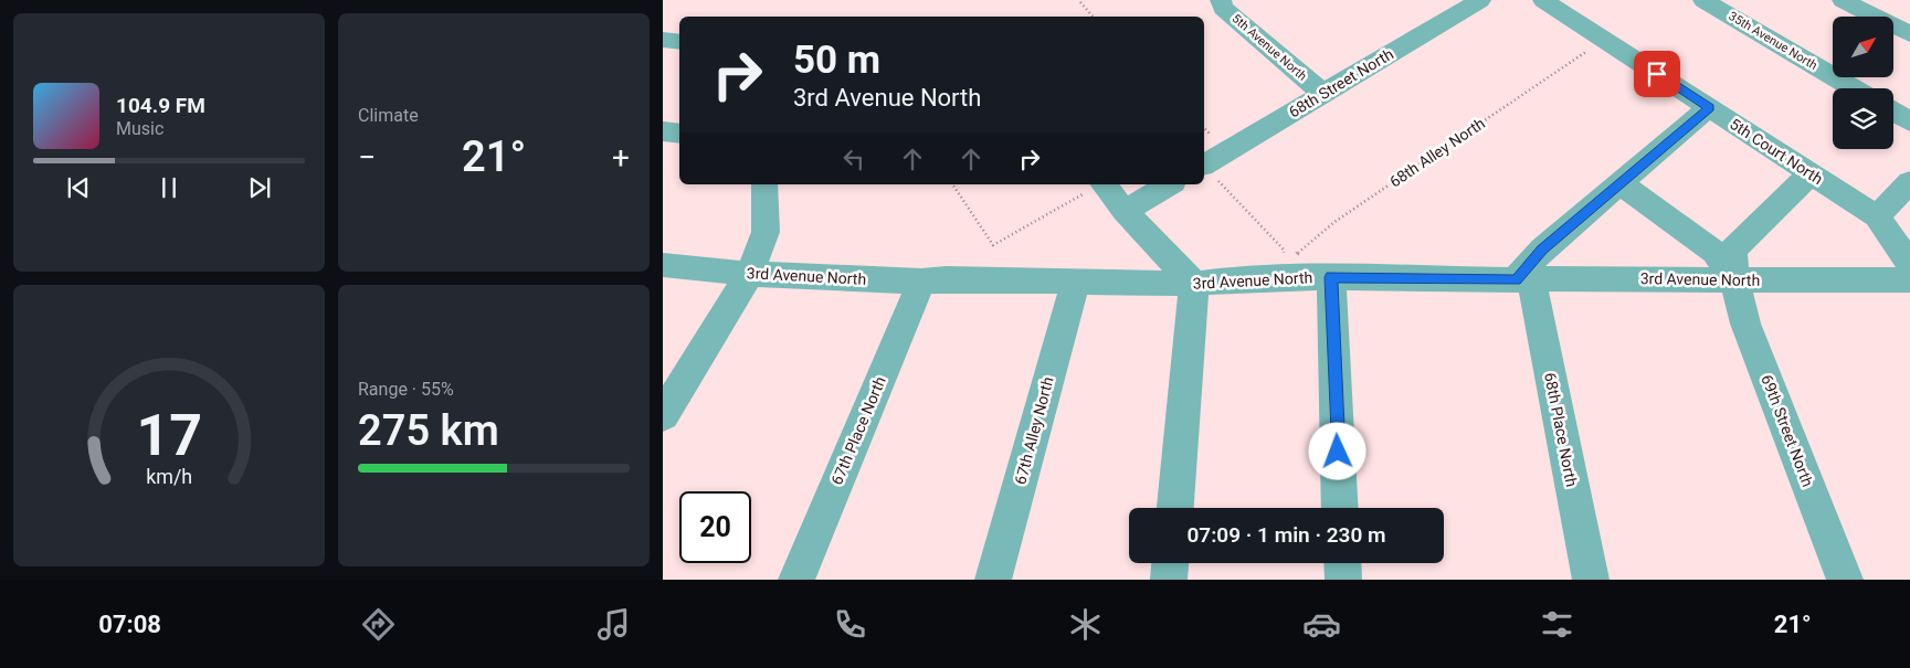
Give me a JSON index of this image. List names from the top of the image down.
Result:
{
  "streets": {
    "street": [
      "35th Avenue North",
      "5th Avenue North",
      "68th Street North",
      "5th Court North",
      "3rd Avenue North",
      "68th Place North",
      "67th Place North",
      "67th Alley North",
      "69th Street North"
    ],
    "path": ["68th Alley North"]
  },
  "crossings": [
    ["5th Avenue North", "68th Street North"],
    ["5th Court North", "68th Alley North"],
    ["68th Alley North", "3rd Avenue North"],
    ["3rd Avenue North", "68th Place North"],
    ["3rd Avenue North", "67th Place North"],
    ["3rd Avenue North", "67th Alley North"],
    ["3rd Avenue North", "69th Street North"]
  ],
  "north": "top right",
  "page": {
    "tile": [
      "Climate",
      ["Range · 55%", "275 km"]
    ],
    "turn": ["50 m", "3rd Avenue North"],
    "song": ["104.9 FM", "Music"],
    "heat": ["−", "21°", "+"],
    "limit": "20",
    "trip": "07:09 · 1 min · 230 m",
    "tabs": ["07:08", "21°"],
    "gauge": ["17", "km/h"]
  }
}
